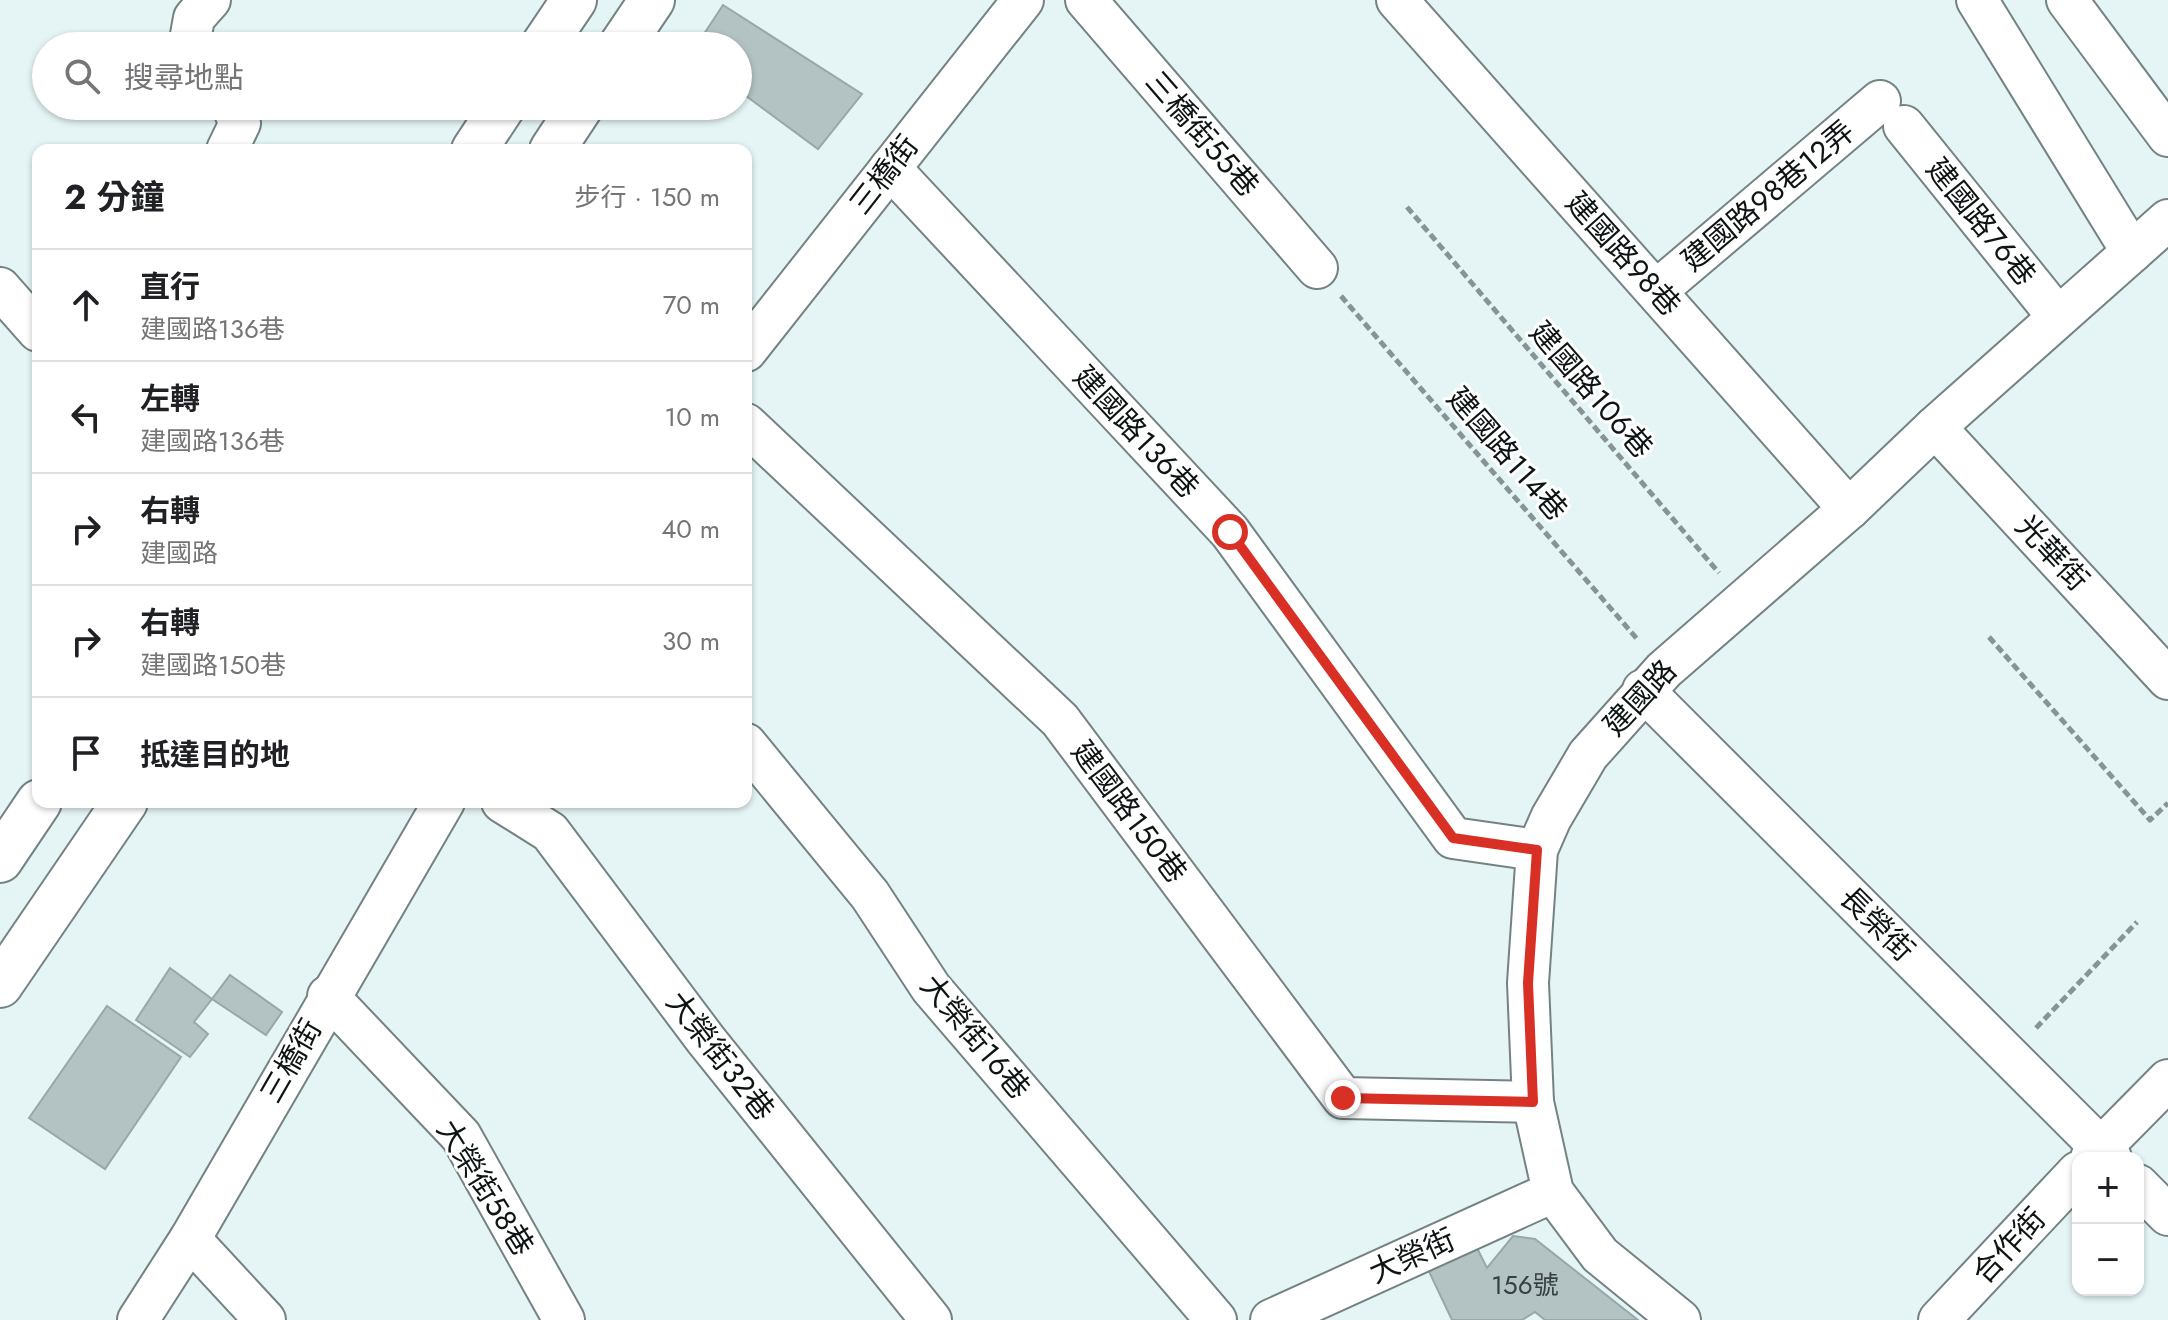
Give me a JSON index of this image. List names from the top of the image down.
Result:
{
  "streets": {
    "street": [
      "三橋街55巷",
      "三橋街",
      "建國路98巷12弄",
      "建國路76巷",
      "建國路98巷",
      "建國路136巷",
      "光華街",
      "建國路",
      "建國路150巷",
      "長榮街",
      "大榮街16巷",
      "大榮街32巷",
      "大榮街58巷",
      "合作街",
      "大榮街"
    ],
    "path": ["建國路106巷", "建國路114巷"]
  },
  "crossings": [
    ["三橋街55巷", "建國路114巷"],
    ["三橋街", "建國路136巷"],
    ["三橋街", "大榮街58巷"],
    ["建國路98巷12弄", "建國路76巷"],
    ["建國路98巷12弄", "建國路98巷"],
    ["建國路76巷", "建國路"],
    ["建國路98巷", "建國路"],
    ["建國路106巷", "建國路"],
    ["建國路136巷", "建國路"],
    ["建國路114巷", "建國路"],
    ["建國路114巷", "長榮街"],
    ["光華街", "建國路"],
    ["建國路", "建國路150巷"],
    ["建國路", "長榮街"],
    ["建國路", "大榮街"]
  ],
  "house_numbers": ["156號"],
  "page": {
    "search": "搜尋地點",
    "heading": ["2 分鐘", "步行 · 150 m"],
    "list": [
      ["直行", "建國路136巷", "70 m"],
      ["左轉", "建國路136巷", "10 m"],
      ["右轉", "建國路", "40 m"],
      ["右轉", "建國路150巷", "30 m"],
      "抵達目的地"
    ],
    "map_buttons": ["+", "−"]
  }
}
